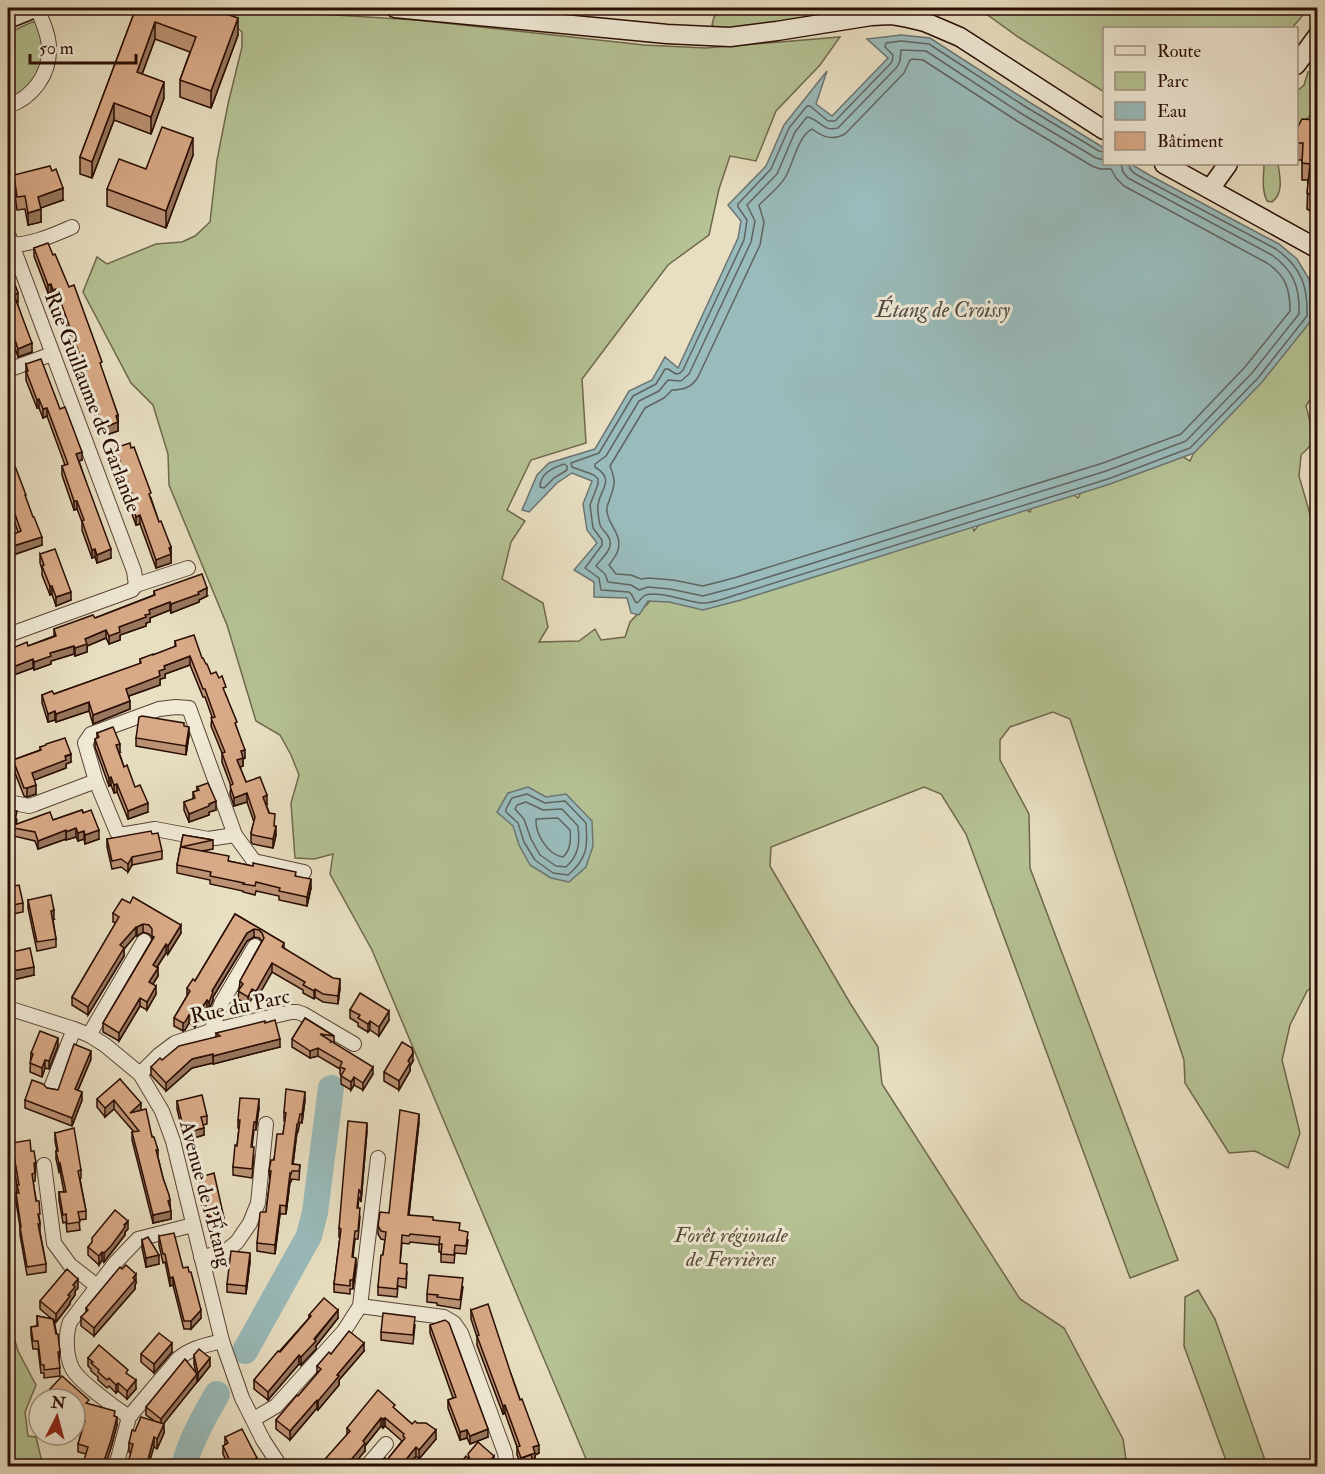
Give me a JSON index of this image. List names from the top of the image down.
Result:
{
  "streets": {
    "street": ["Rue Guillaume de Garlande", "Rue du Parc", "Avenue de l'Étang"]
  },
  "crossings": [
    ["Rue du Parc", "Avenue de l'Étang"]
  ],
  "water": ["Étang de Croissy"],
  "parks": ["Forêt régionale de Ferrières"],
  "legend": [
    "Route",
    "Parc",
    "Eau",
    "Bâtiment"
  ],
  "scale_bar": "50 m",
  "north": "top"
}
